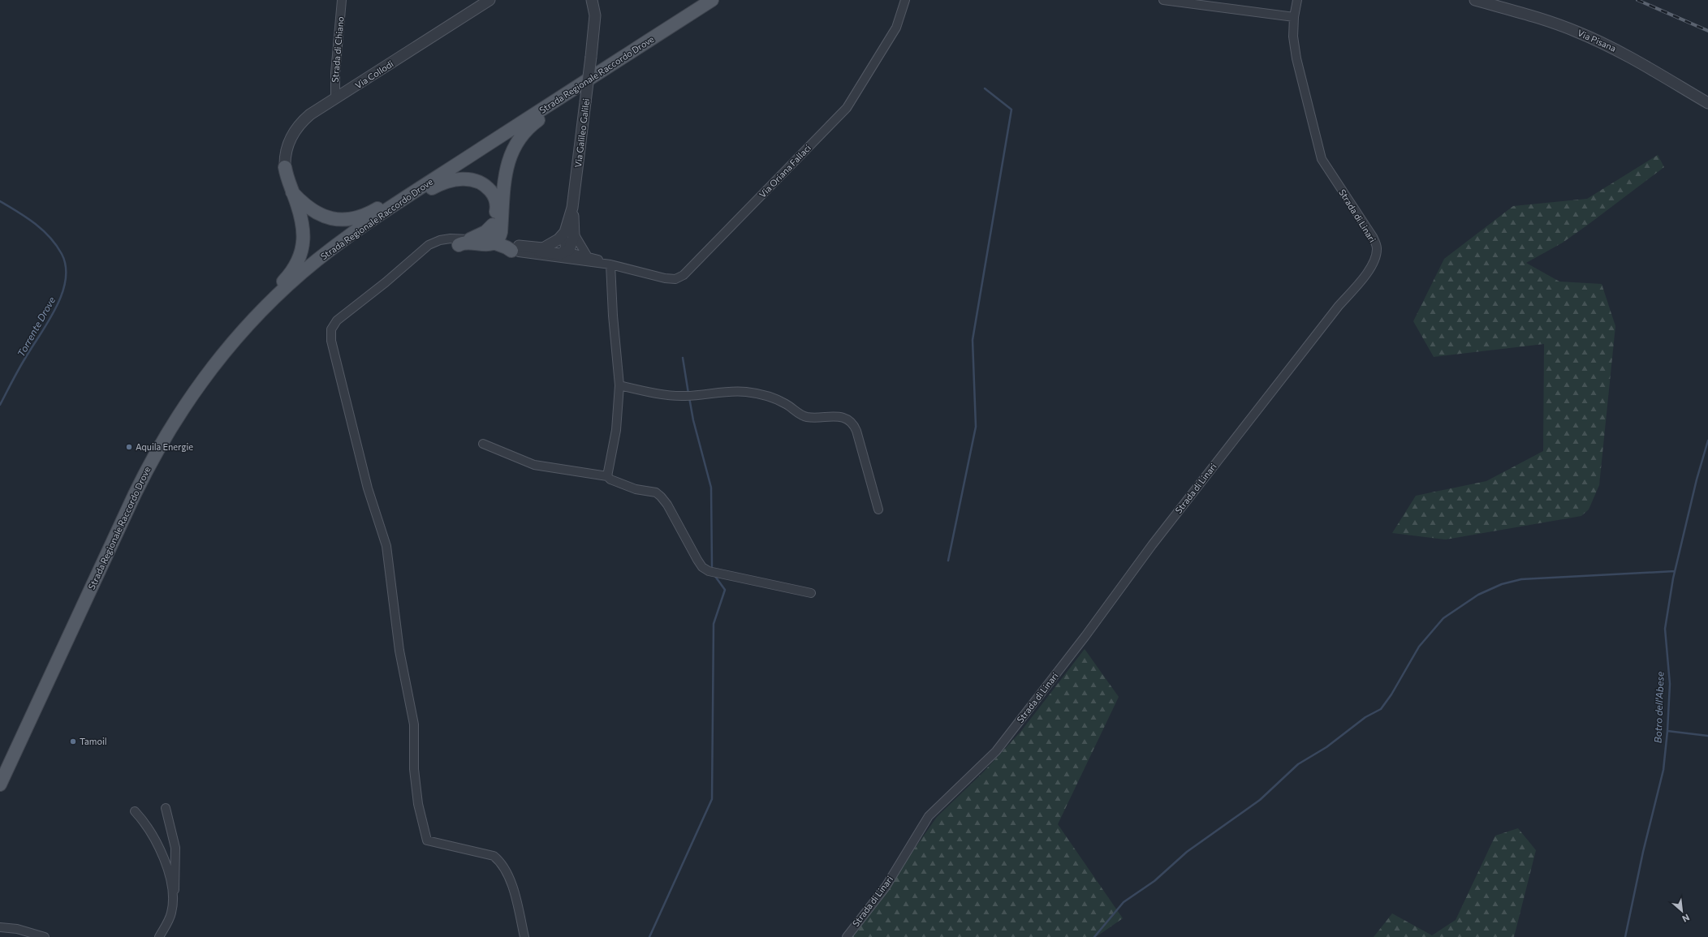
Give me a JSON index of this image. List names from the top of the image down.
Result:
{
  "streets": {
    "main road": ["Strada Regionale Raccordo Drove"],
    "street": [
      "Via Pisana",
      "Strada di Chiano",
      "Via Collodi",
      "Via Galileo Galilei",
      "Via Oriana Fallaci",
      "Strada di Linari"
    ]
  },
  "crossings": [
    ["Strada di Chiano", "Via Collodi"]
  ],
  "water": ["Torrente Drove", "Botro dell'Abese"],
  "places": ["Aquila Energie", "Tamoil"],
  "north": "bottom right"
}
